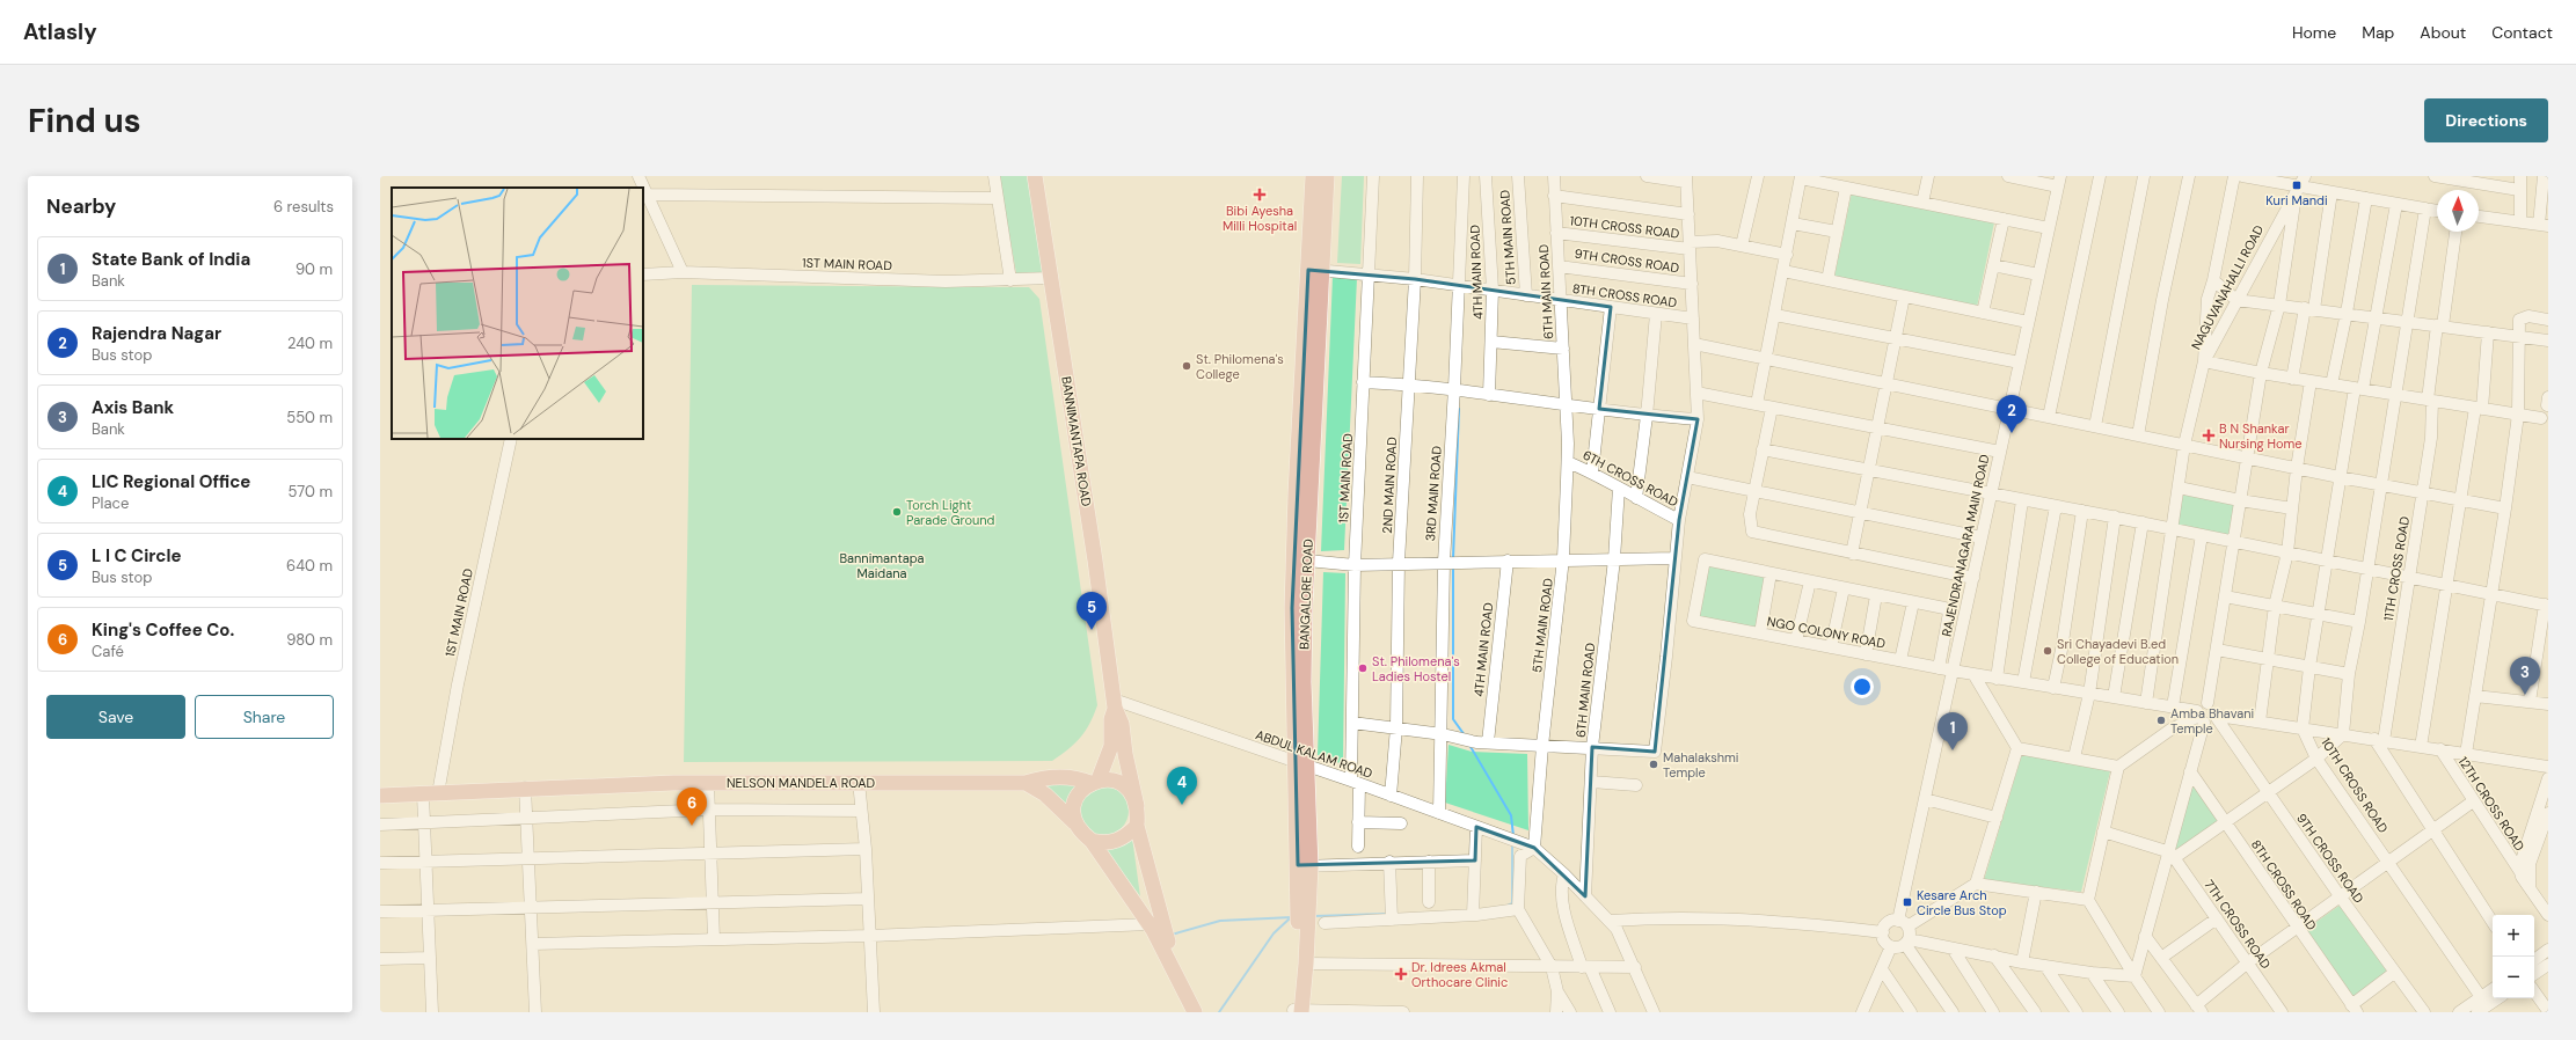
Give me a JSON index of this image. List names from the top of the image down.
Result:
{
  "streets": {
    "main road": ["BANNIMANTAPA ROAD", "BANGALORE ROAD", "NELSON MANDELA ROAD"],
    "street": [
      "10TH CROSS ROAD",
      "5TH MAIN ROAD",
      "9TH CROSS ROAD",
      "1ST MAIN ROAD",
      "4TH MAIN ROAD",
      "NAGUVANAHALLI ROAD",
      "6TH MAIN ROAD",
      "8TH CROSS ROAD",
      "6TH CROSS ROAD",
      "2ND MAIN ROAD",
      "3RD MAIN ROAD",
      "RAJENDRANAGARA MAIN ROAD",
      "11TH CROSS ROAD",
      "NGO COLONY ROAD",
      "ABDUL KALAM ROAD",
      "12TH CROSS ROAD",
      "7TH CROSS ROAD"
    ]
  },
  "crossings": [
    ["10TH CROSS ROAD", "6TH MAIN ROAD"],
    ["5TH MAIN ROAD", "6TH MAIN ROAD"],
    ["5TH MAIN ROAD", "8TH CROSS ROAD"],
    ["5TH MAIN ROAD", "6TH CROSS ROAD"],
    ["5TH MAIN ROAD", "ABDUL KALAM ROAD"],
    ["9TH CROSS ROAD", "6TH MAIN ROAD"],
    ["9TH CROSS ROAD", "NGO COLONY ROAD"],
    ["1ST MAIN ROAD", "8TH CROSS ROAD"],
    ["1ST MAIN ROAD", "BANNIMANTAPA ROAD"],
    ["1ST MAIN ROAD", "ABDUL KALAM ROAD"],
    ["1ST MAIN ROAD", "NELSON MANDELA ROAD"],
    ["4TH MAIN ROAD", "8TH CROSS ROAD"],
    ["NAGUVANAHALLI ROAD", "NGO COLONY ROAD"],
    ["6TH MAIN ROAD", "8TH CROSS ROAD"],
    ["6TH MAIN ROAD", "6TH CROSS ROAD"],
    ["8TH CROSS ROAD", "2ND MAIN ROAD"],
    ["8TH CROSS ROAD", "3RD MAIN ROAD"],
    ["8TH CROSS ROAD", "BANGALORE ROAD"],
    ["BANNIMANTAPA ROAD", "ABDUL KALAM ROAD"],
    ["2ND MAIN ROAD", "ABDUL KALAM ROAD"],
    ["3RD MAIN ROAD", "ABDUL KALAM ROAD"],
    ["RAJENDRANAGARA MAIN ROAD", "NGO COLONY ROAD"],
    ["BANGALORE ROAD", "ABDUL KALAM ROAD"]
  ],
  "parks": ["Bannimantapa Maidana"],
  "places": {
    "transit": ["Kuri Mandi", "Kesare Arch Circle Bus Stop"],
    "health": ["Bibi Ayesha Milli Hospital", "B N Shankar Nursing Home", "Dr. Idrees Akmal Orthocare Clinic"],
    "other": [
      "St. Philomena's College",
      "Torch Light Parade Ground",
      "Sri Chayadevi B.ed College of Education",
      "St. Philomena's Ladies Hostel",
      "Amba Bhavani Temple",
      "Mahalakshmi Temple"
    ]
  },
  "north": "top",
  "page": {
    "header": "Atlasly",
    "nav": [
      "Home",
      "Map",
      "About",
      "Contact"
    ],
    "buttons": [
      "Directions",
      ["Save", "Share"]
    ],
    "title": "Find us",
    "heading": ["Nearby", "6 results"],
    "list": [
      {
        "mark": "1",
        "name": "State Bank of India",
        "note": "Bank",
        "value": "90 m"
      },
      {
        "mark": "2",
        "name": "Rajendra Nagar",
        "note": "Bus stop",
        "value": "240 m"
      },
      {
        "mark": "3",
        "name": "Axis Bank",
        "note": "Bank",
        "value": "550 m"
      },
      {
        "mark": "4",
        "name": "LIC Regional Office",
        "note": "Place",
        "value": "570 m"
      },
      {
        "mark": "5",
        "name": "L I C Circle",
        "note": "Bus stop",
        "value": "640 m"
      },
      {
        "mark": "6",
        "name": "King's Coffee Co.",
        "note": "Café",
        "value": "980 m"
      }
    ],
    "pins": [
      "2",
      "5",
      "3",
      "1",
      "4",
      "6"
    ],
    "map_buttons": ["+", "−"]
  }
}
